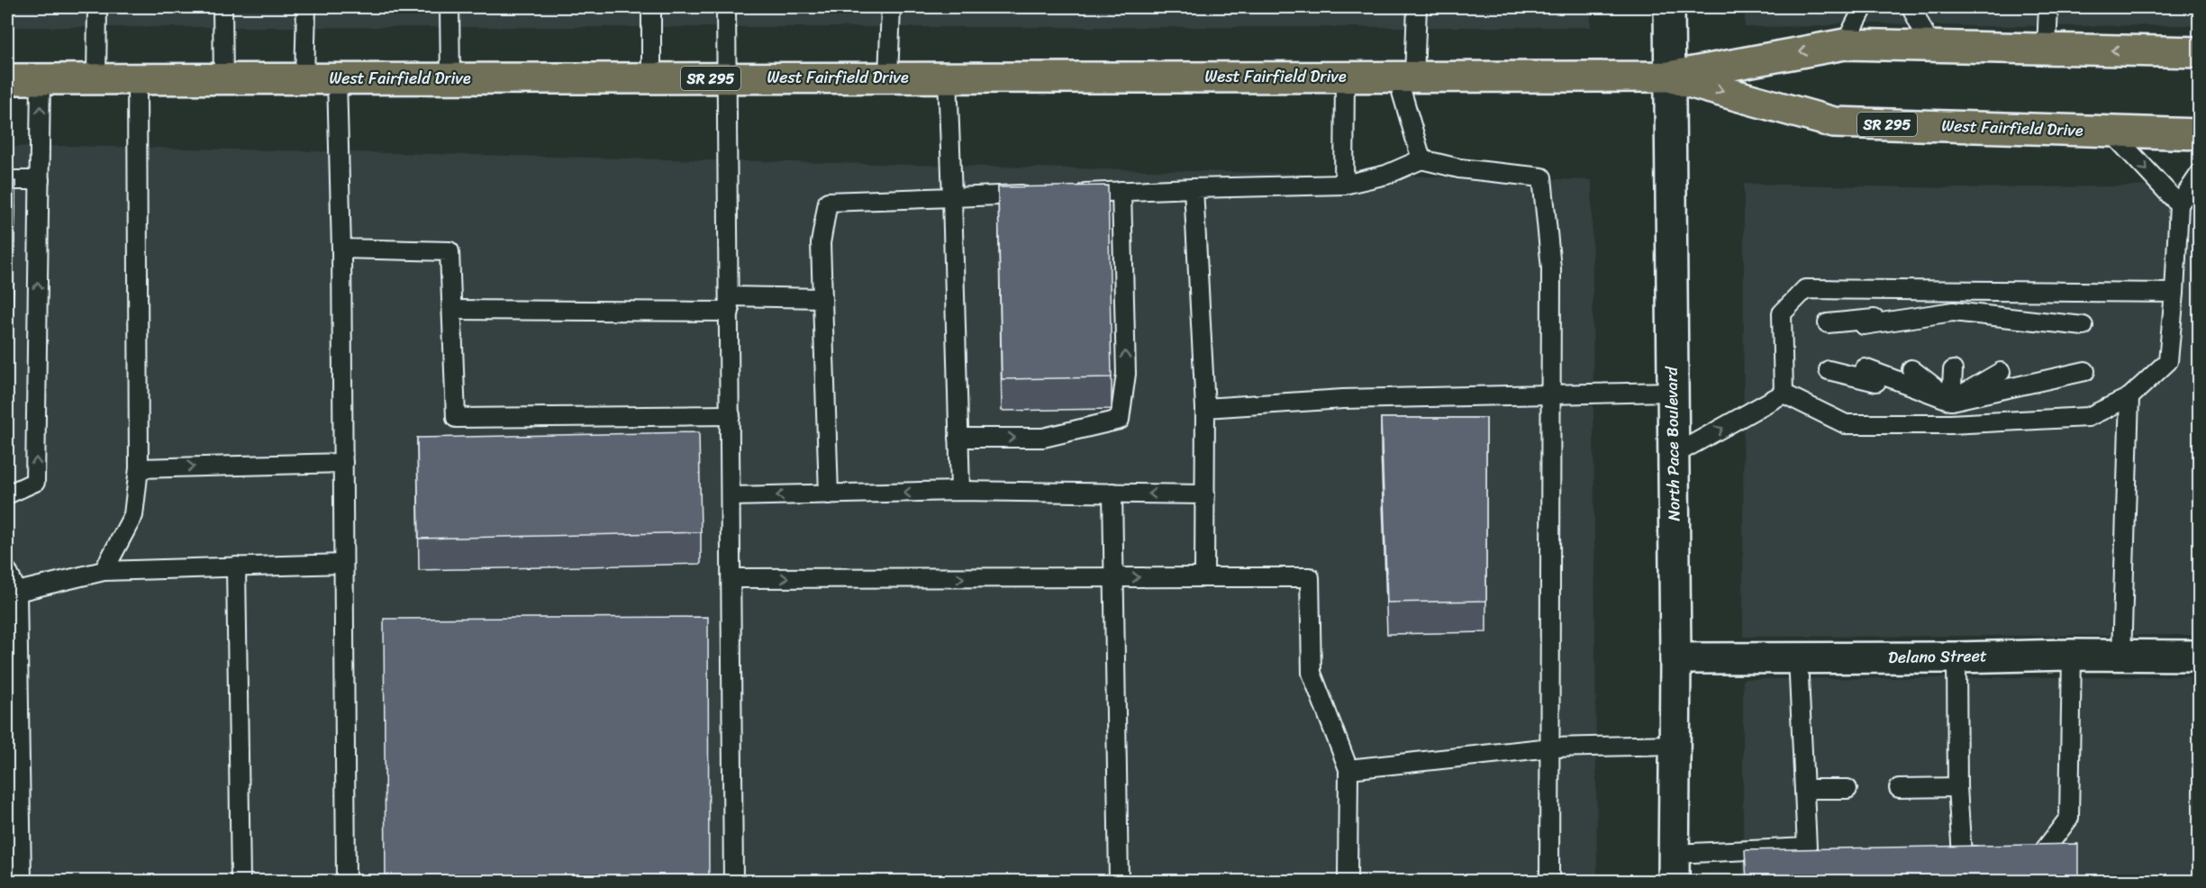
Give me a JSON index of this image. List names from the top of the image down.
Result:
{
  "streets": {
    "main road": [
      "West Fairfield Drive",
      "SR 295",
      "North Pace Boulevard",
      "Delano Street"
    ]
  },
  "crossings": [
    ["West Fairfield Drive", "North Pace Boulevard"],
    ["North Pace Boulevard", "Delano Street"]
  ]
}
